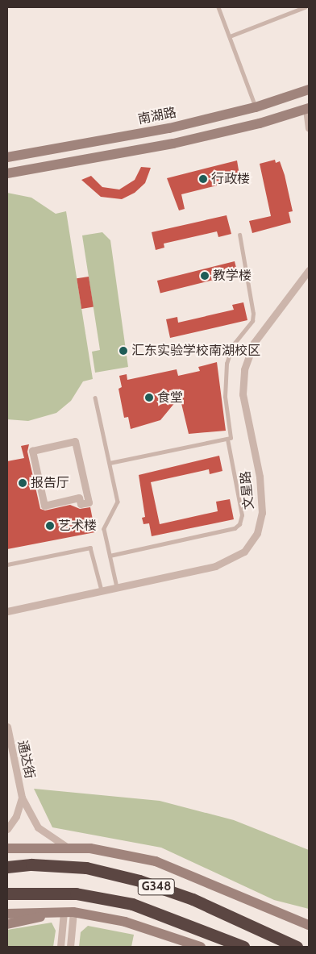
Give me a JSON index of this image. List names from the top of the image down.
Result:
{
  "streets": {
    "highway": ["G348"],
    "main road": ["南湖路"],
    "street": ["文星路", "通达街"]
  },
  "places": [
    "行政楼",
    "教学楼",
    "汇东实验学校南湖校区",
    "食堂",
    "报告厅",
    "艺术楼"
  ]
}
